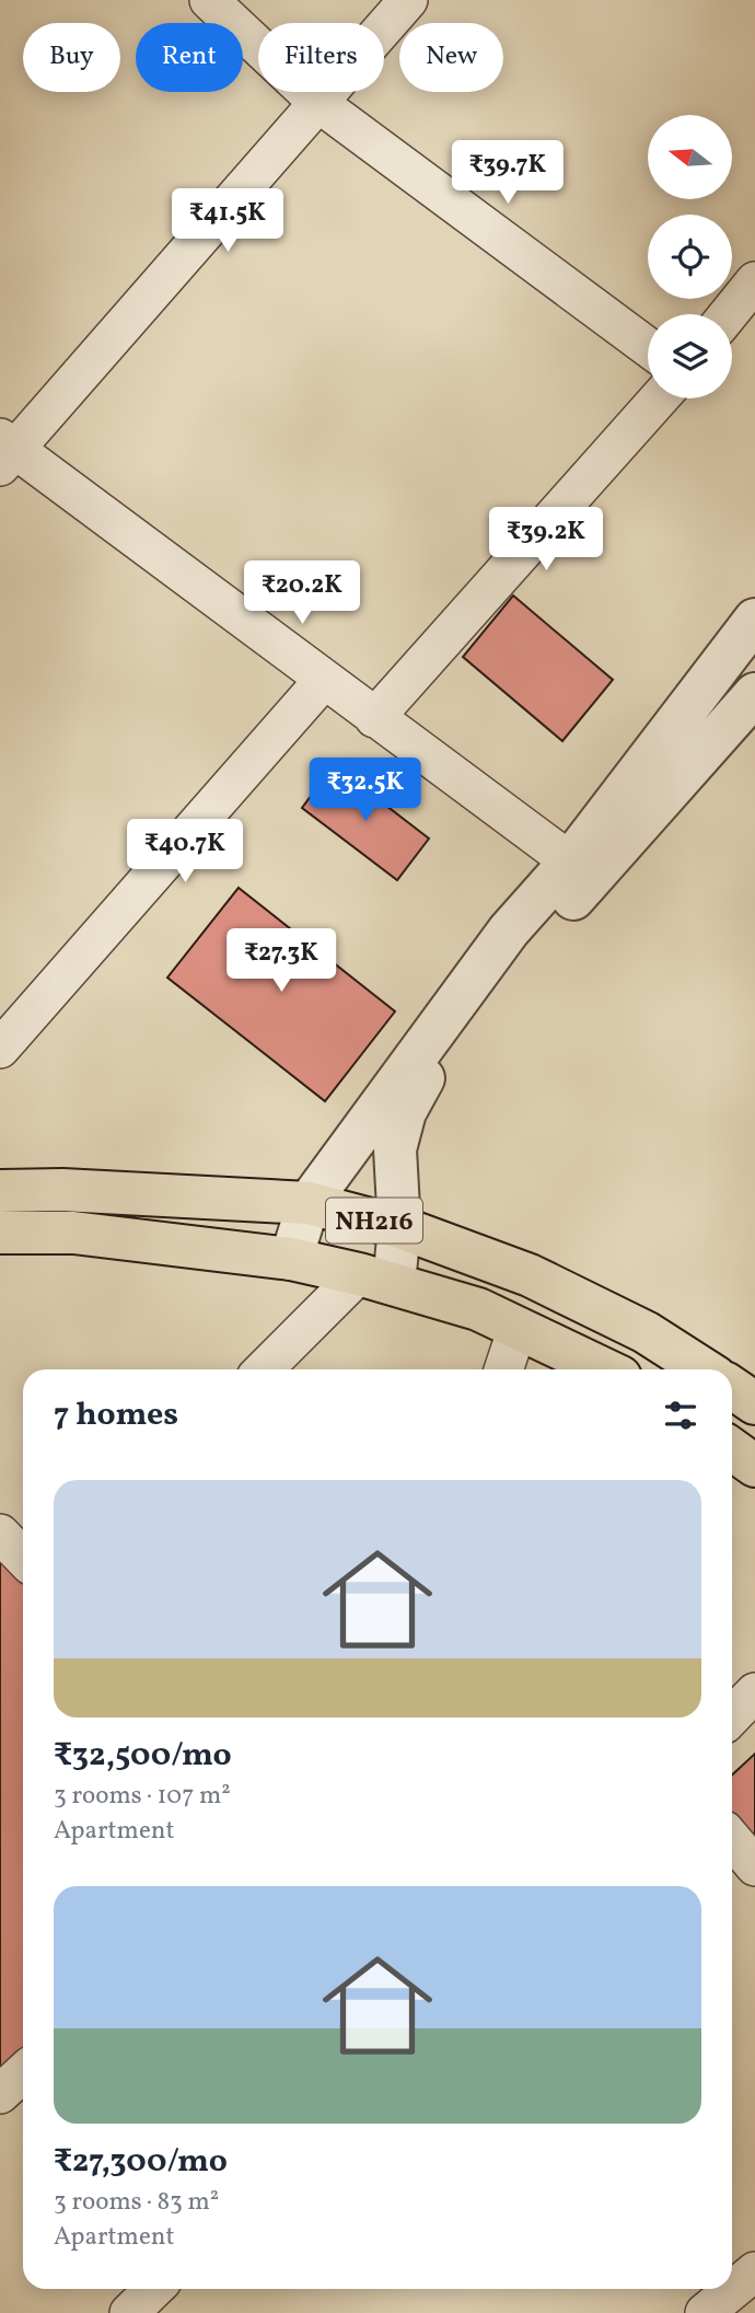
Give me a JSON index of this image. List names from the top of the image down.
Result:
{
  "streets": {
    "highway": ["NH216"]
  },
  "north": "left",
  "page": {
    "chip": [
      "Buy",
      "Rent",
      "Filters",
      "New"
    ],
    "price": [
      "₹39.7K",
      "₹41.5K",
      "₹39.2K",
      "₹20.2K",
      "₹32.5K",
      "₹40.7K",
      "₹27.3K"
    ],
    "heading": "7 homes",
    "list": [
      {
        "name": "₹32,500/mo",
        "note": "3 rooms · 107 m² · Apartment"
      },
      {
        "name": "₹27,300/mo",
        "note": "3 rooms · 83 m² · Apartment"
      }
    ]
  }
}
